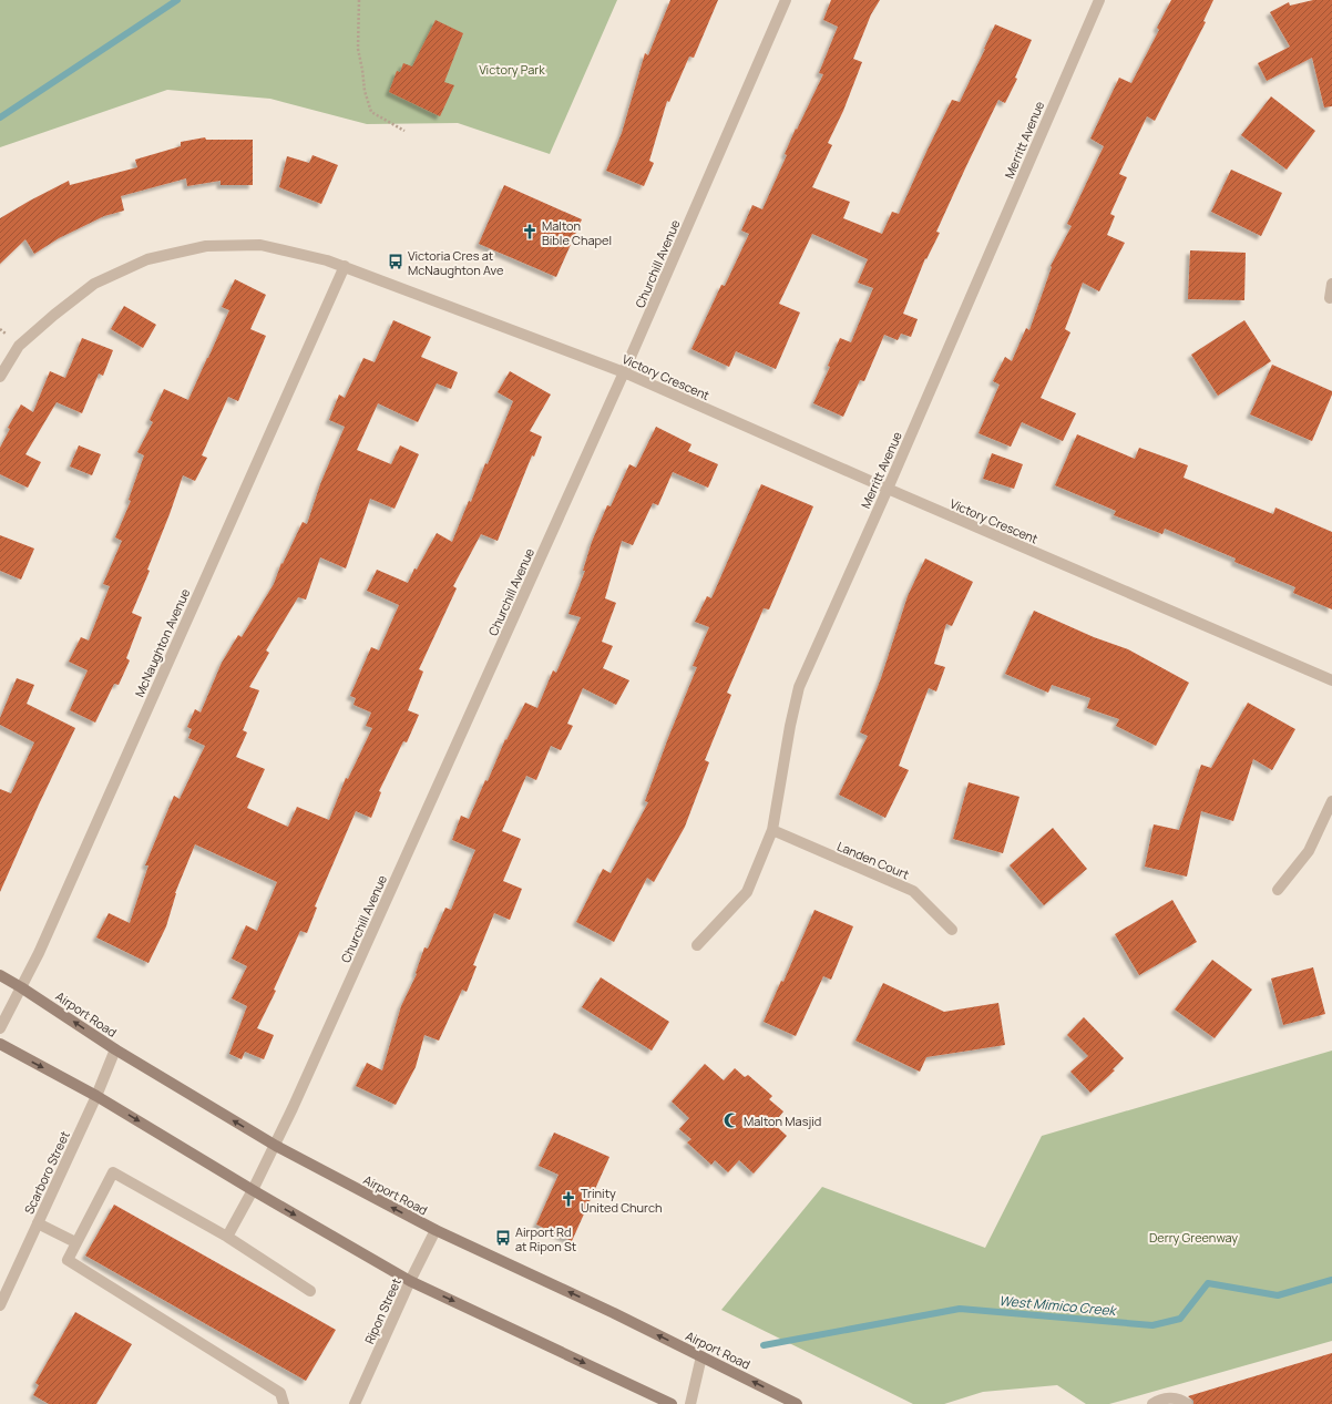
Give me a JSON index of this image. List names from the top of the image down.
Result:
{
  "streets": {
    "main road": ["Airport Road"],
    "street": [
      "Merritt Avenue",
      "Churchill Avenue",
      "Victory Crescent",
      "McNaughton Avenue",
      "Landen Court",
      "Scarboro Street",
      "Ripon Street"
    ]
  },
  "crossings": [
    ["Merritt Avenue", "Victory Crescent"],
    ["Merritt Avenue", "Landen Court"],
    ["Churchill Avenue", "Victory Crescent"],
    ["Churchill Avenue", "Airport Road"],
    ["Victory Crescent", "McNaughton Avenue"],
    ["McNaughton Avenue", "Airport Road"],
    ["Airport Road", "Scarboro Street"],
    ["Airport Road", "Ripon Street"]
  ],
  "water": ["West Mimico Creek"],
  "parks": ["Victory Park", "Derry Greenway"],
  "places": {
    "church": ["Malton Bible Chapel", "Trinity United Church"],
    "bus stop": ["Victoria Cres at McNaughton Ave", "Airport Rd at Ripon St"],
    "mosque": ["Malton Masjid"]
  }
}
